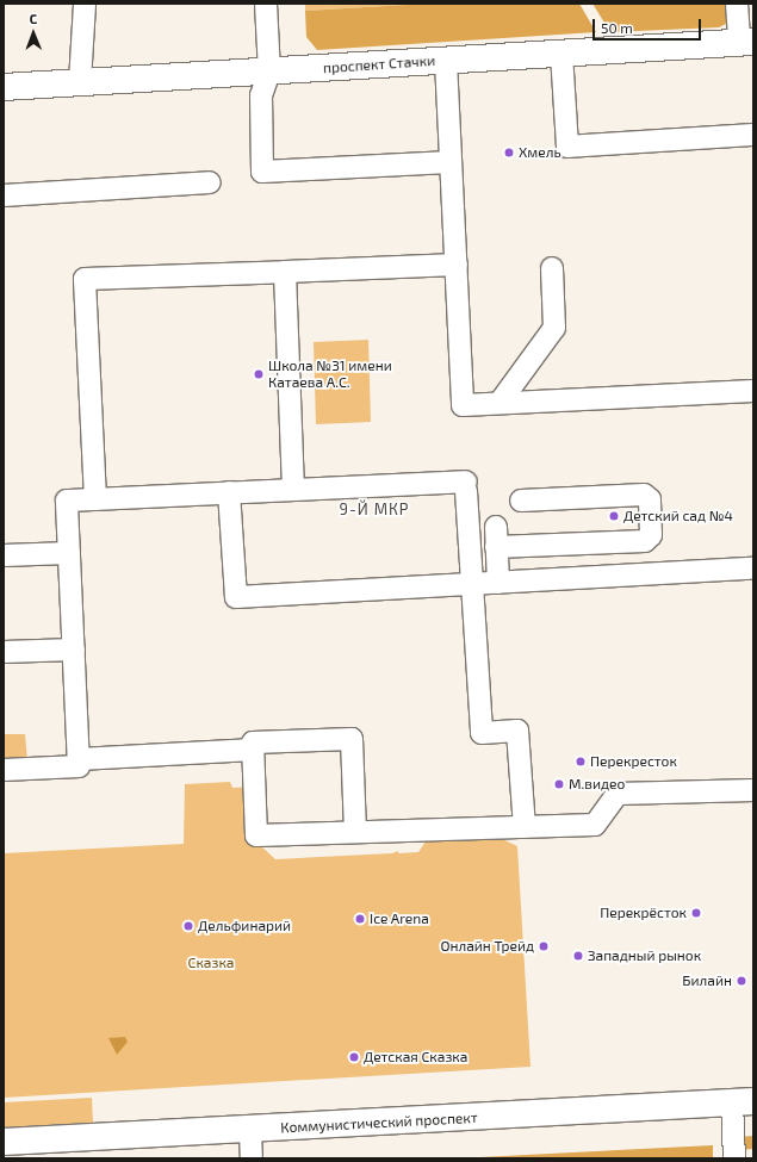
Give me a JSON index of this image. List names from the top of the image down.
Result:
{
  "streets": {
    "main road": ["проспект Стачки", "Коммунистический проспект"]
  },
  "districts": ["9-Й МКР"],
  "parks": ["Сказка"],
  "places": [
    "Хмель",
    "Школа №31 имени Катаева А.С.",
    "Детский сад №4",
    "Перекресток",
    "М.видео",
    "Перекрёсток",
    "Ice Arena",
    "Дельфинарий",
    "Онлайн Трейд",
    "Западный рынок",
    "Билайн",
    "Детская Сказка"
  ],
  "scale_bar": "50 m",
  "north": "top"
}
